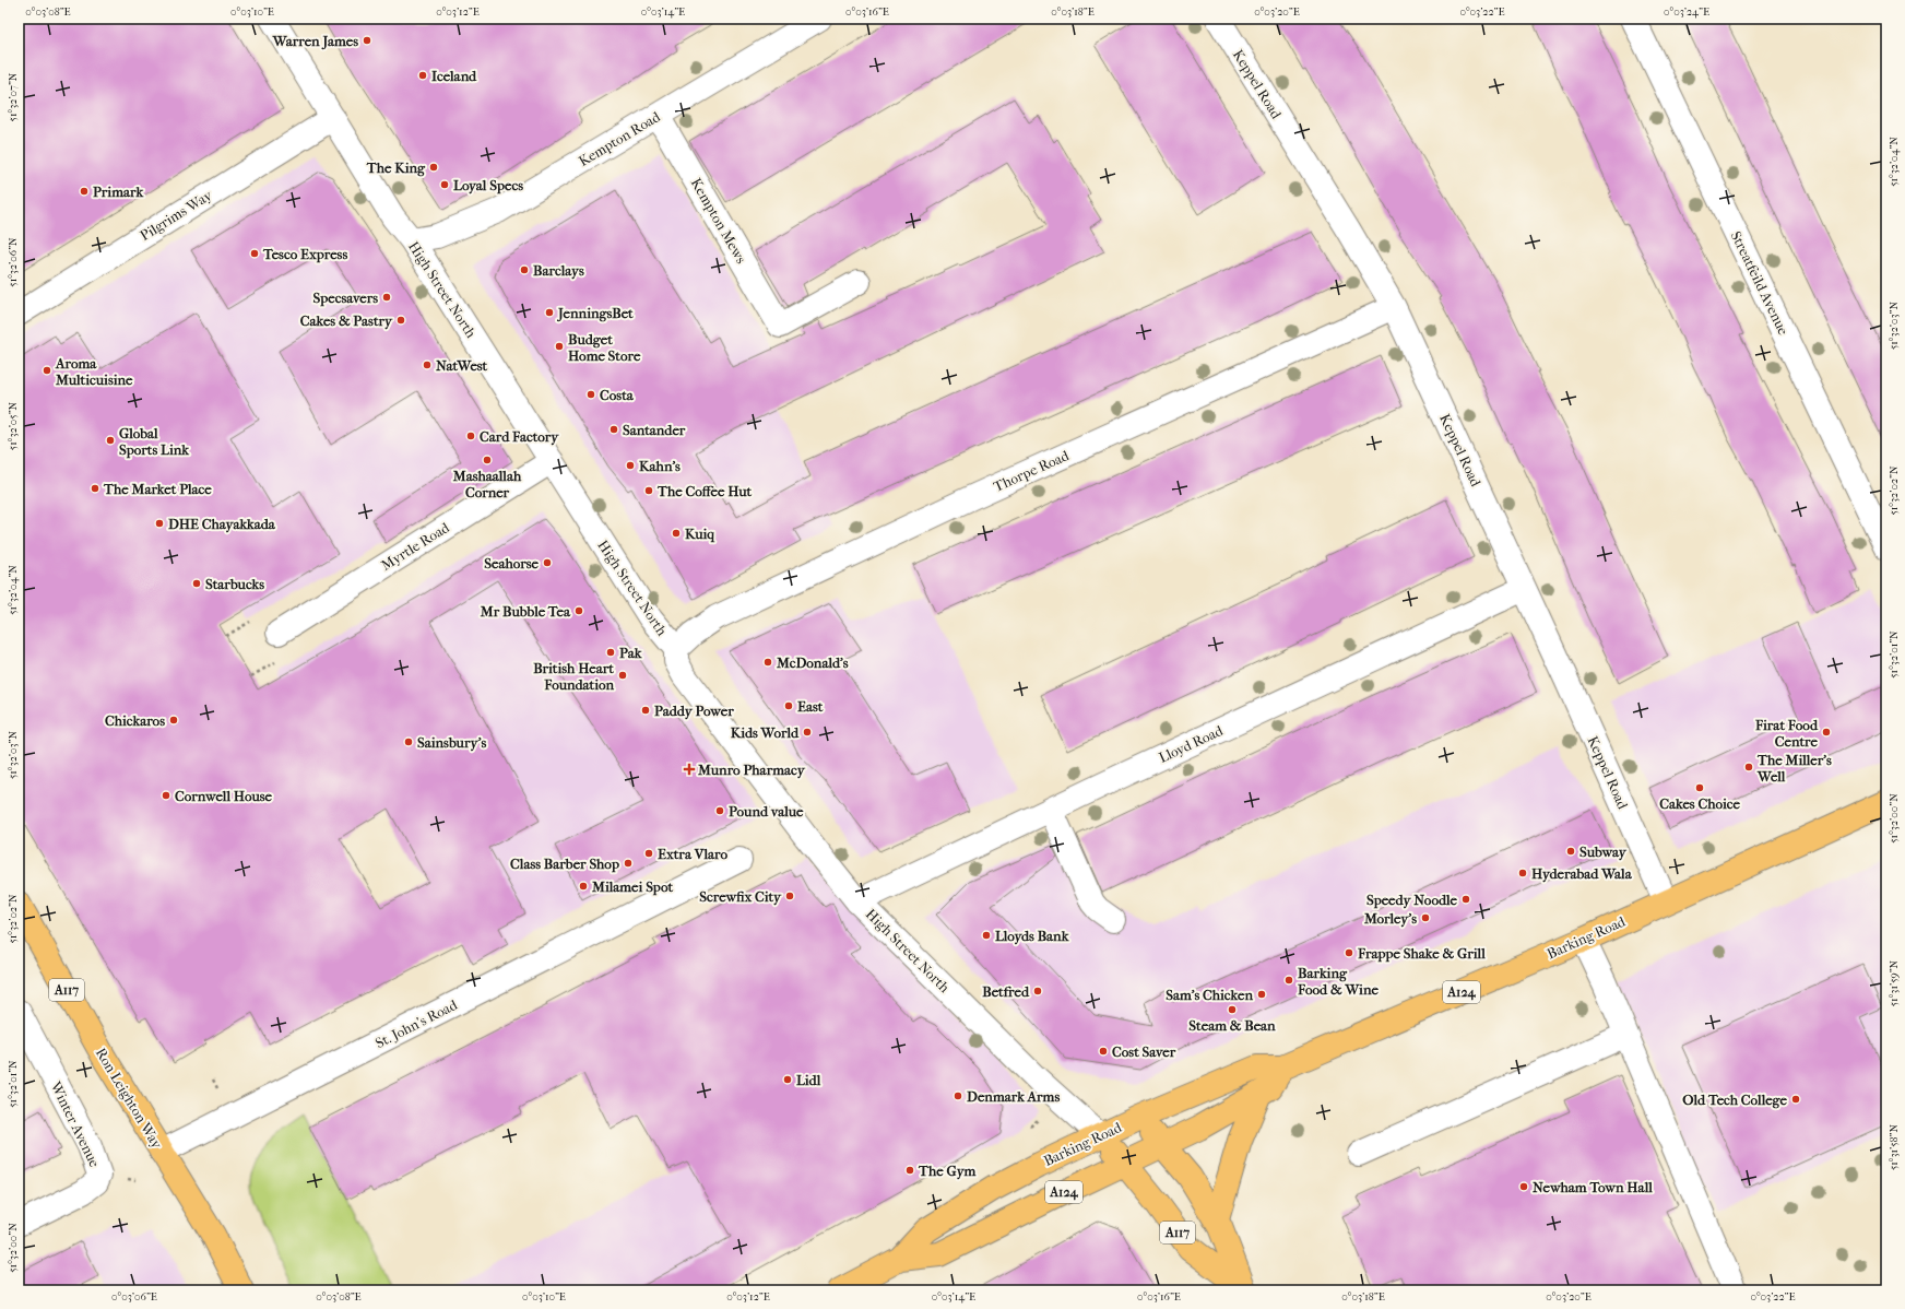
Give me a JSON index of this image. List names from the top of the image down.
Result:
{
  "streets": {
    "main road": [
      "Barking Road",
      "A117",
      "A124",
      "Ron Leighton Way"
    ],
    "street": [
      "Keppel Road",
      "Kempton Road",
      "Pilgrims Way",
      "Kempton Mews",
      "Streatfeild Avenue",
      "High Street North",
      "Thorpe Road",
      "Myrtle Road",
      "Lloyd Road",
      "St. John's Road",
      "Winter Avenue"
    ]
  },
  "crossings": [
    ["Keppel Road", "Thorpe Road"],
    ["Keppel Road", "Lloyd Road"],
    ["Keppel Road", "Barking Road"],
    ["Kempton Road", "Kempton Mews"],
    ["Kempton Road", "High Street North"],
    ["Pilgrims Way", "High Street North"],
    ["High Street North", "Thorpe Road"],
    ["High Street North", "Myrtle Road"],
    ["High Street North", "Lloyd Road"],
    ["High Street North", "Barking Road"],
    ["Barking Road", "A117"],
    ["St. John's Road", "Ron Leighton Way"]
  ],
  "places": {
    "other": [
      "Warren James",
      "Iceland",
      "The King",
      "Loyal Specs",
      "Primark",
      "Tesco Express",
      "Barclays",
      "Specsavers",
      "JenningsBet",
      "Cakes & Pastry",
      "Budget Home Store",
      "NatWest",
      "Aroma Multicuisine",
      "Costa",
      "Santander",
      "Card Factory",
      "Global Sports Link",
      "Mashaallah Corner",
      "Kahn's",
      "The Market Place",
      "The Coffee Hut",
      "DHE Chayakkada",
      "Kuiq",
      "Seahorse",
      "Starbucks",
      "Mr Bubble Tea",
      "Pak",
      "McDonald's",
      "British Heart Foundation",
      "East",
      "Paddy Power",
      "Chickaros",
      "Kids World",
      "Firat Food Centre",
      "Sainsbury's",
      "The Miller's Well",
      "Cakes Choice",
      "Cornwell House",
      "Pound value",
      "Subway",
      "Extra Vlaro",
      "Class Barber Shop",
      "Hyderabad Wala",
      "Milamei Spot",
      "Screwfix City",
      "Speedy Noodle",
      "Morley's",
      "Lloyds Bank",
      "Frappe Shake & Grill",
      "Barking Food & Wine",
      "Betfred",
      "Sam's Chicken",
      "Steam & Bean",
      "Cost Saver",
      "Lidl",
      "Denmark Arms",
      "Old Tech College",
      "The Gym",
      "Newham Town Hall"
    ],
    "health": ["Munro Pharmacy"]
  },
  "coordinates": [
    "0°03'08\"E",
    "0°03'10\"E",
    "0°03'12\"E",
    "0°03'14\"E",
    "0°03'16\"E",
    "0°03'18\"E",
    "0°03'20\"E",
    "0°03'22\"E",
    "0°03'24\"E",
    "51°32'07\"N",
    "51°32'04\"N",
    "51°32'06\"N",
    "51°32'03\"N",
    "51°32'05\"N",
    "51°32'02\"N",
    "51°32'01\"N",
    "51°32'00\"N",
    "51°31'59\"N",
    "51°31'58\"N",
    "0°03'06\"E"
  ]
}
